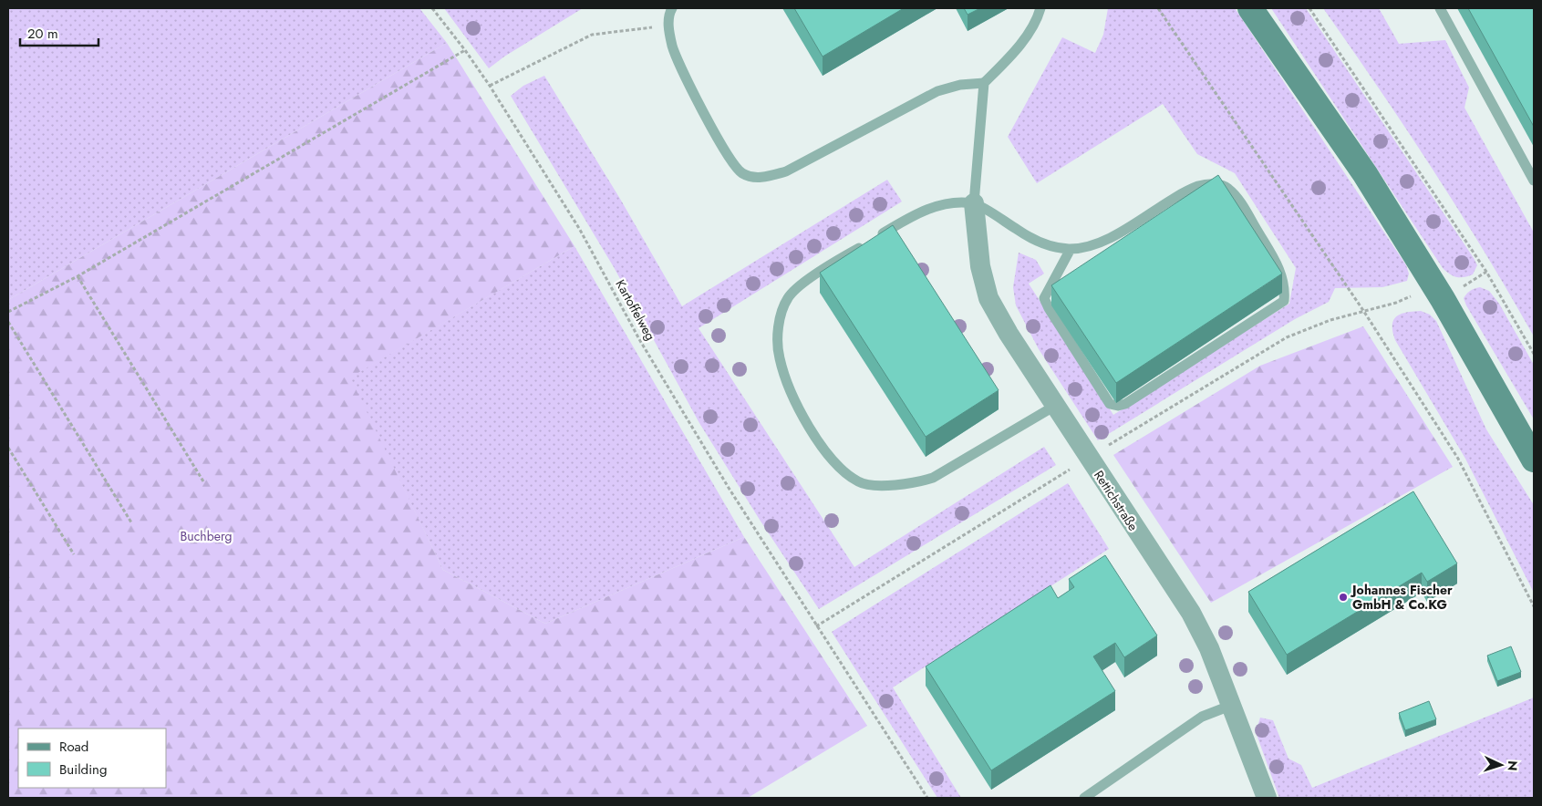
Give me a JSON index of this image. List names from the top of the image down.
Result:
{
  "streets": {
    "street": ["Rettichstraße"],
    "path": ["Kartoffelweg"]
  },
  "parks": ["Buchberg"],
  "places": ["Johannes Fischer GmbH & Co.KG"],
  "legend": ["Road", "Building"],
  "scale_bar": "20 m",
  "north": "right"
}
